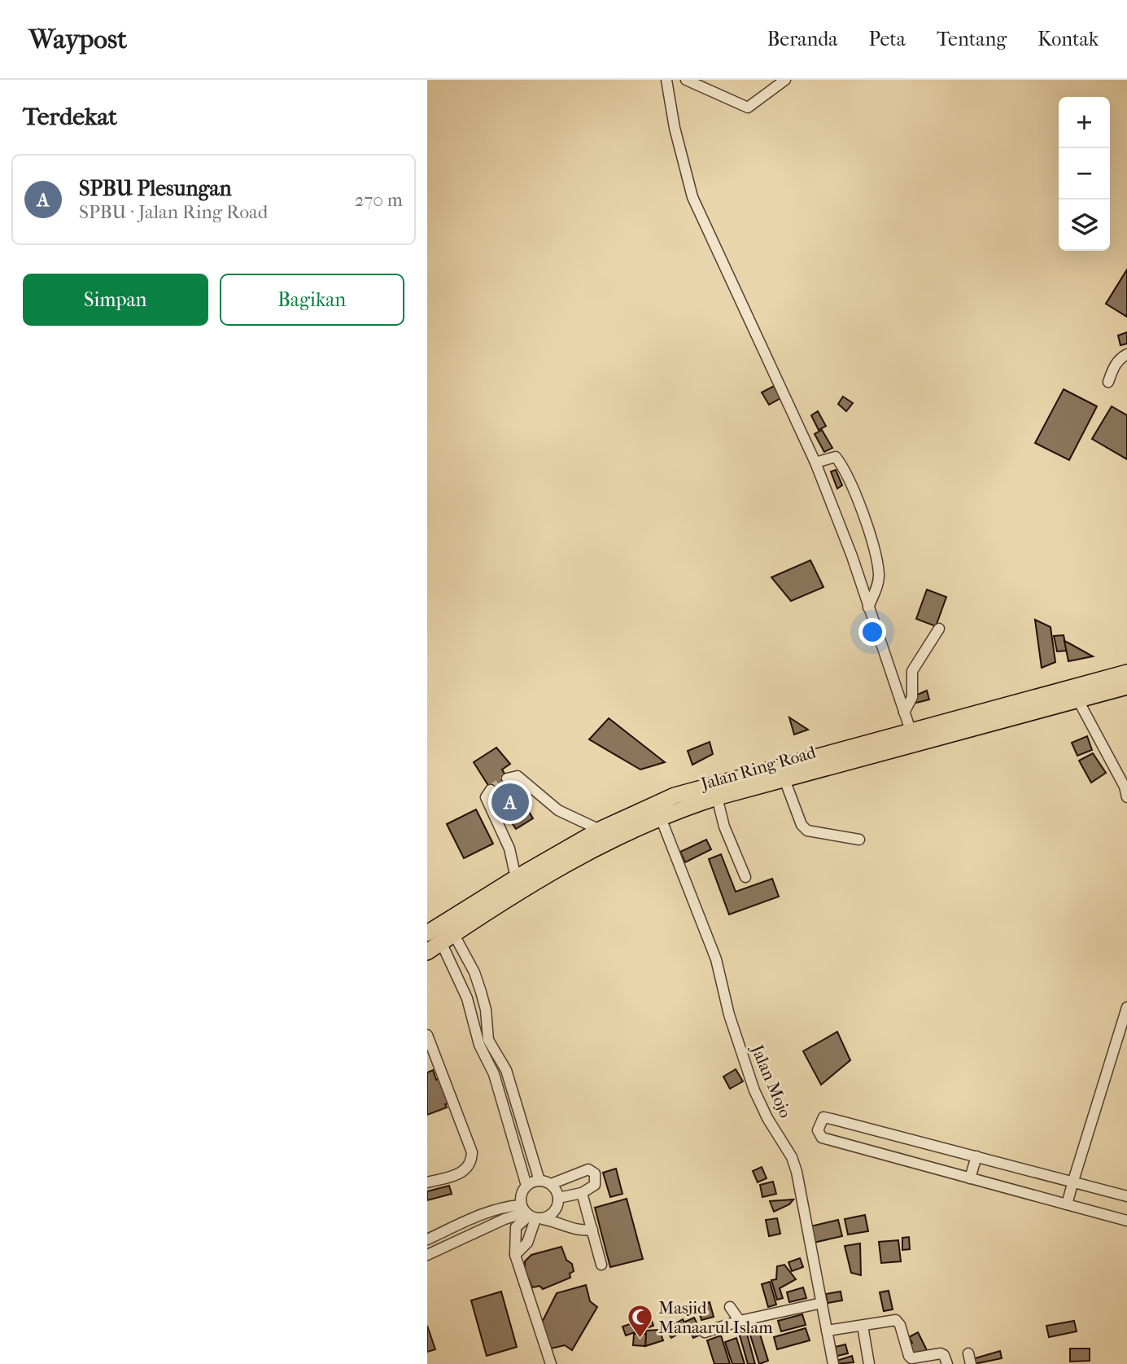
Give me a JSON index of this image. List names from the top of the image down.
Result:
{
  "streets": {
    "highway": ["Jalan Ring Road"],
    "street": ["Jalan Mojo"]
  },
  "crossings": [
    ["Jalan Ring Road", "Jalan Mojo"]
  ],
  "places": {
    "mosque": ["Masjid Manaarul Islam"]
  },
  "page": {
    "header": "Waypost",
    "nav": [
      "Beranda",
      "Peta",
      "Tentang",
      "Kontak"
    ],
    "heading": "Terdekat",
    "map_buttons": ["+", "−"],
    "list": [
      {
        "mark": "A",
        "name": "SPBU Plesungan",
        "note": "SPBU · Jalan Ring Road",
        "value": "270 m"
      }
    ],
    "buttons": ["Simpan", "Bagikan"],
    "pins": "A"
  }
}
